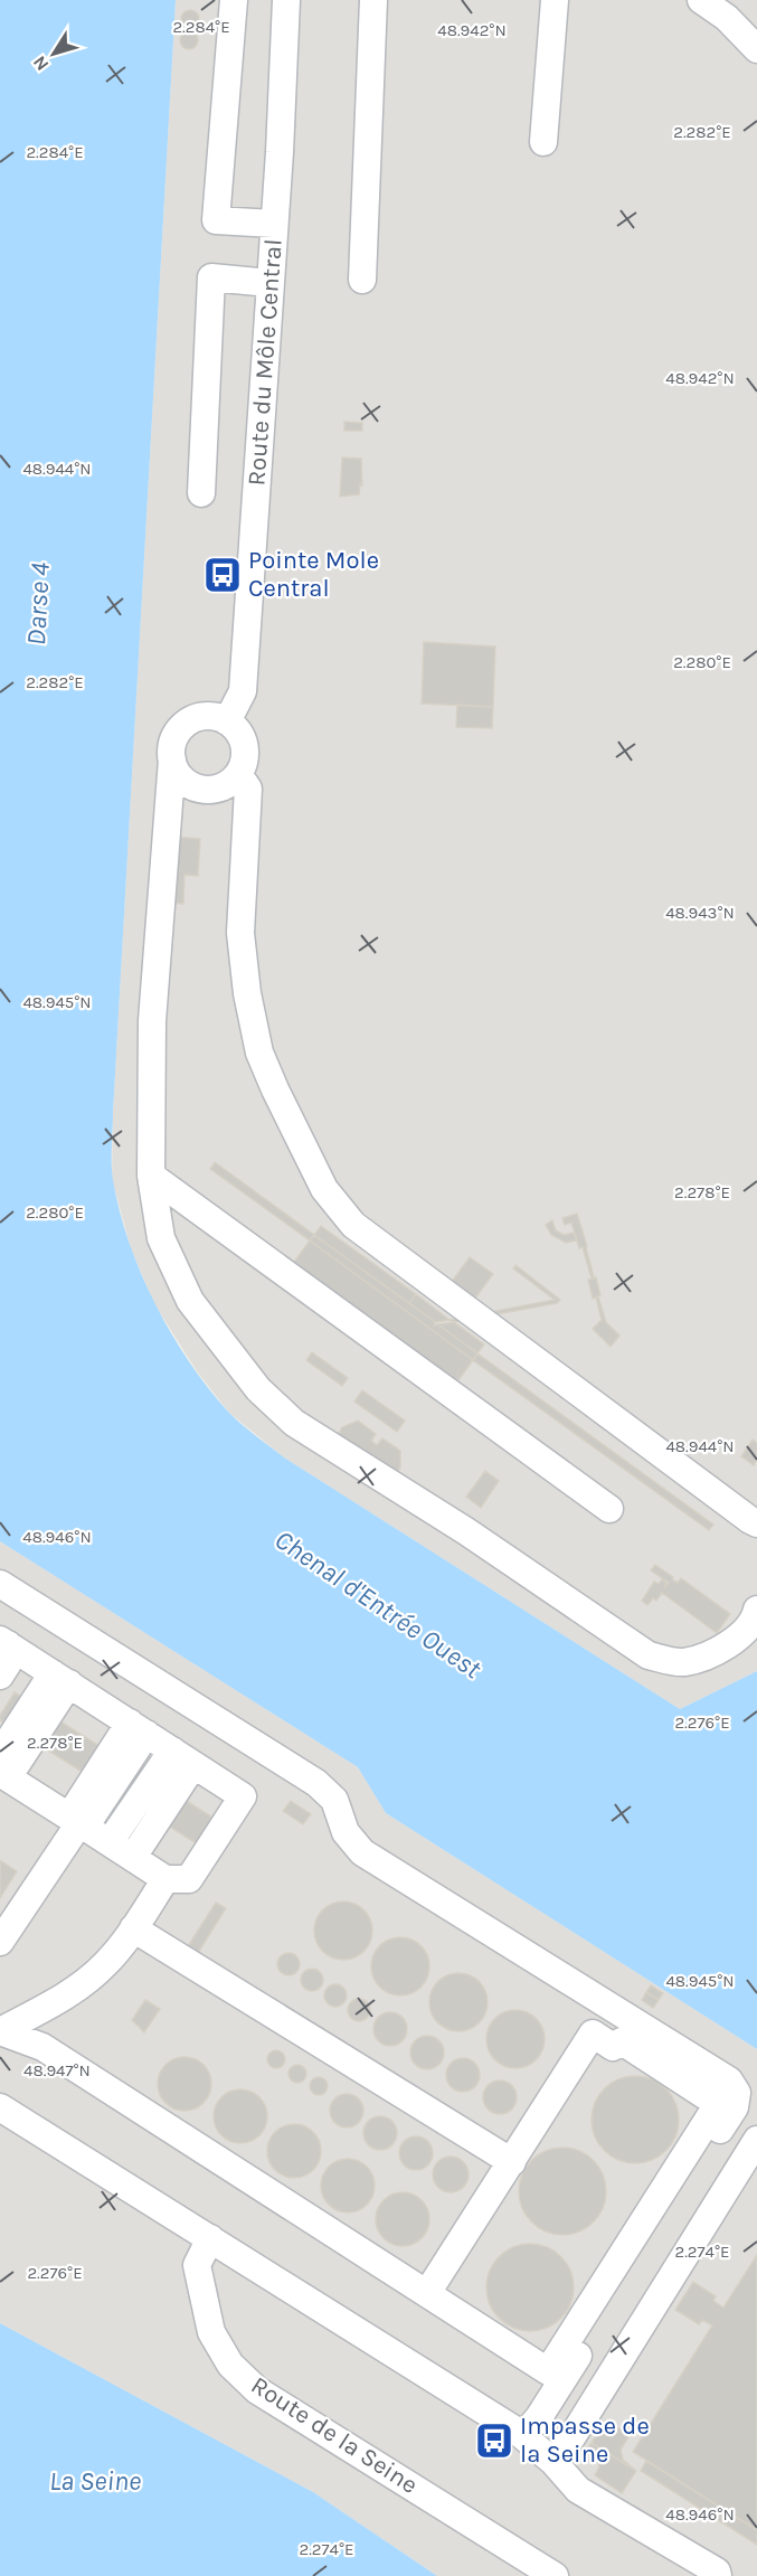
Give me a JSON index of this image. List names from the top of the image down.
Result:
{
  "streets": {
    "street": ["Route du Môle Central", "Route de la Seine"]
  },
  "water": ["Darse 4", "Chenal d'Entrée Ouest", "La Seine"],
  "places": {
    "bus stop": ["Pointe Mole Central", "Impasse de la Seine"]
  },
  "north": "bottom left",
  "coordinates": [
    "2.284°E",
    "48.942°N",
    "2.282°E",
    "48.944°N",
    "2.280°E",
    "48.943°N",
    "48.945°N",
    "2.278°E",
    "48.946°N",
    "2.276°E",
    "48.947°N",
    "2.274°E"
  ]
}
